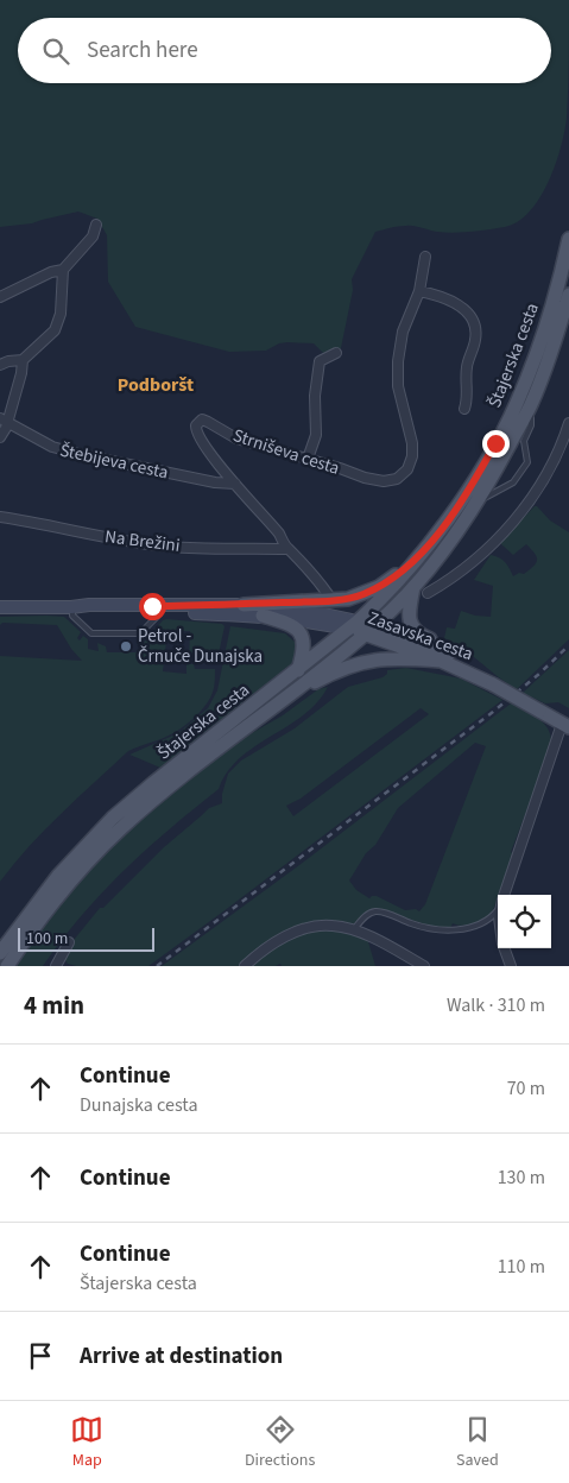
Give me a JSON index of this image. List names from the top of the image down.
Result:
{
  "streets": {
    "main road": ["Štajerska cesta", "Zasavska cesta"],
    "street": ["Strniševa cesta", "Štebijeva cesta", "Na Brežini"]
  },
  "crossings": [
    ["Štajerska cesta", "Zasavska cesta"],
    ["Strniševa cesta", "Štebijeva cesta"],
    ["Strniševa cesta", "Na Brežini"]
  ],
  "districts": ["Podboršt"],
  "places": ["Petrol - Črnuče Dunajska"],
  "scale_bar": "100 m",
  "page": {
    "search": "Search here",
    "scale": "100 m",
    "heading": ["4 min", "Walk · 310 m"],
    "list": [
      ["Continue", "Dunajska cesta", "70 m"],
      ["Continue", "130 m"],
      ["Continue", "Štajerska cesta", "110 m"],
      "Arrive at destination"
    ],
    "nav": ["Map", "Directions", "Saved"]
  }
}
